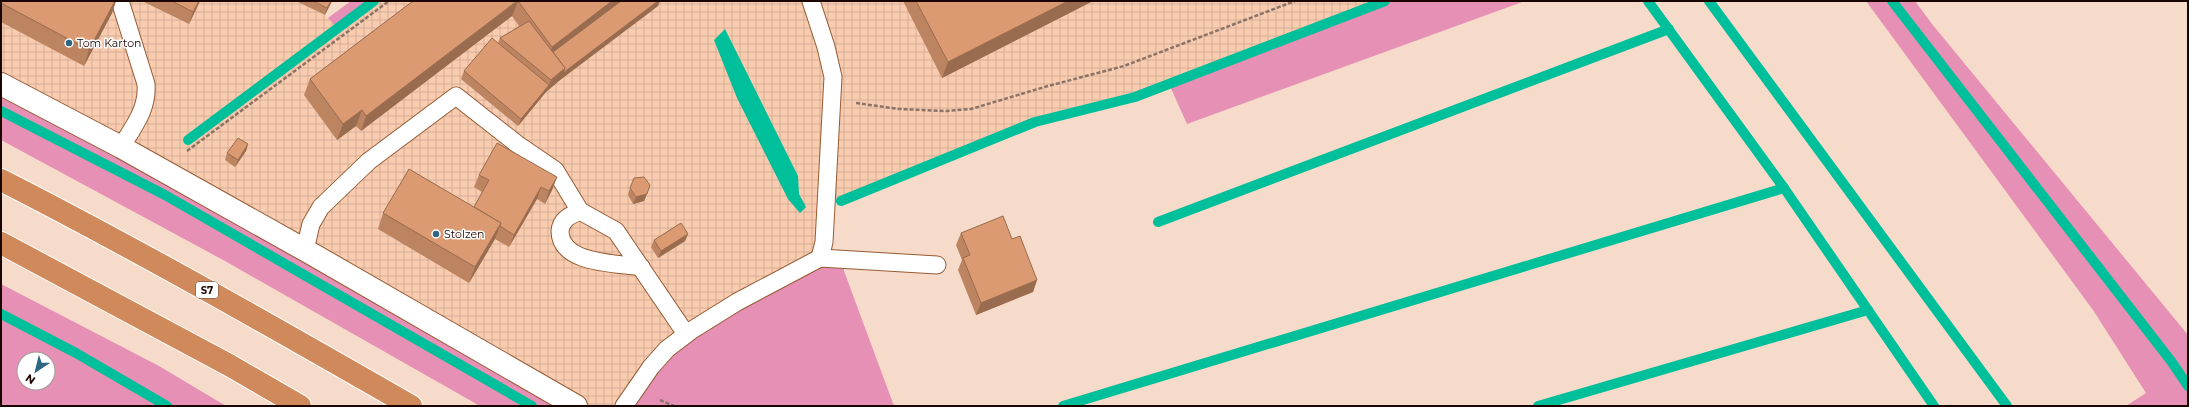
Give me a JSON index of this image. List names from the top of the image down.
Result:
{
  "streets": {
    "highway": ["S7"]
  },
  "places": ["Tom Karton", "Stolzen"],
  "north": "bottom left"
}
